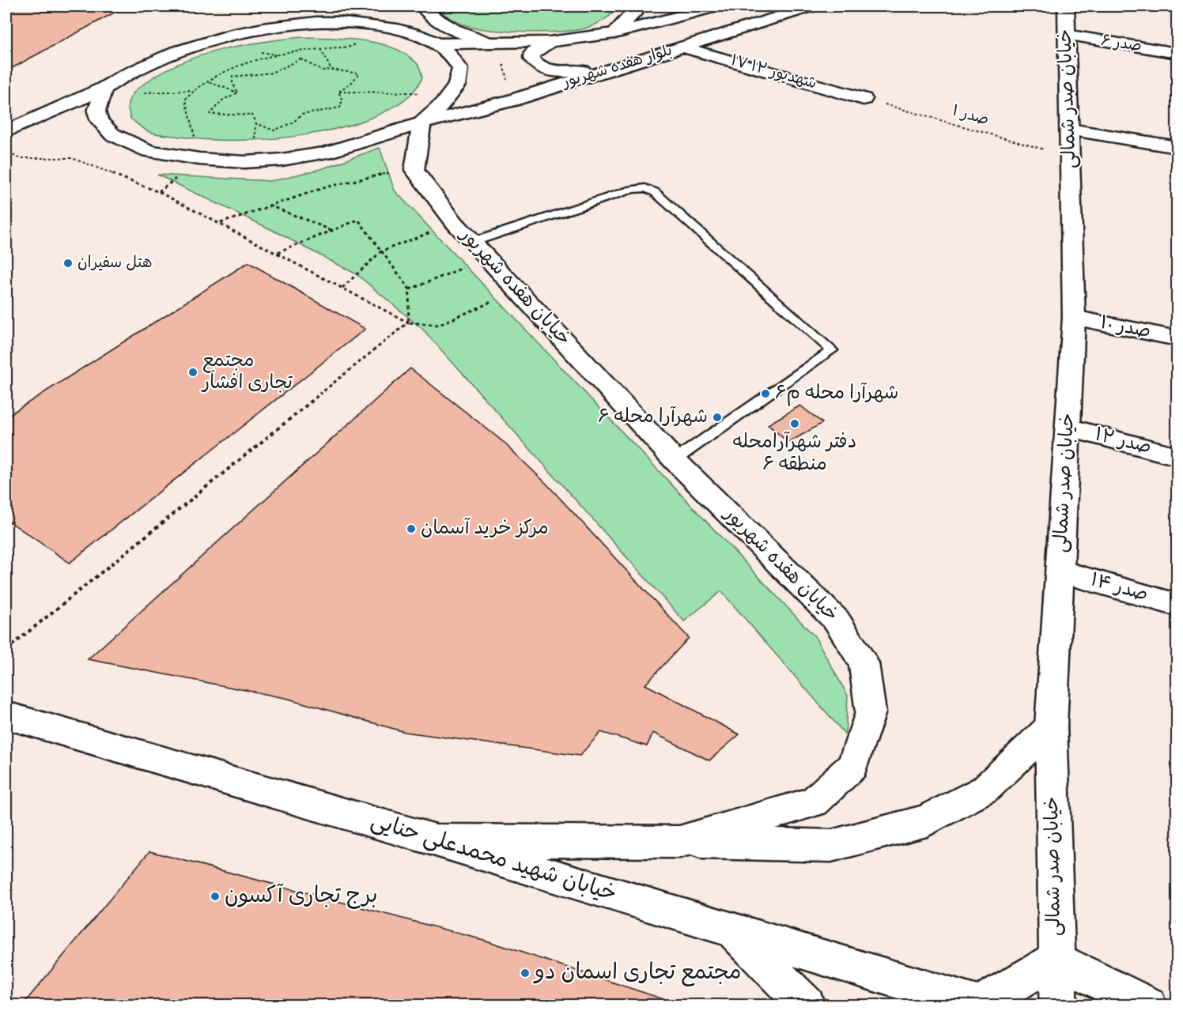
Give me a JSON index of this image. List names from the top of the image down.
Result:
{
  "streets": {
    "main road": [
      "صدر ۶",
      "بلوار هفده شهریور",
      "۱۷ شهدیور ۱۲",
      "خیابان صدر شمالی",
      "خیابان هفده شهریور",
      "صدر ۱۰",
      "صدر ۱۲",
      "صدر ۱۴",
      "خیابان شهید محمدعلی حنایی"
    ],
    "path": ["صدر ۱"]
  },
  "crossings": [
    ["صدر ۶", "خیابان صدر شمالی"],
    ["بلوار هفده شهریور", "۱۷ شهدیور ۱۲"],
    ["۱۷ شهدیور ۱۲", "صدر ۱"],
    ["خیابان صدر شمالی", "صدر ۱"],
    ["خیابان صدر شمالی", "صدر ۱۰"],
    ["خیابان صدر شمالی", "صدر ۱۲"],
    ["خیابان صدر شمالی", "صدر ۱۴"],
    ["خیابان هفده شهریور", "خیابان شهید محمدعلی حنایی"]
  ],
  "places": [
    "هتل سفیران",
    "مجتمع تجاری افشار",
    "شهرآرا محله م۶",
    "شهرآرا محله ۶",
    "دفتر شهرآرامحله منطقه ۶",
    "مرکز خرید آسمان",
    "برج تجاری آکسون",
    "مجتمع تجاری اسمان دو"
  ]
}
